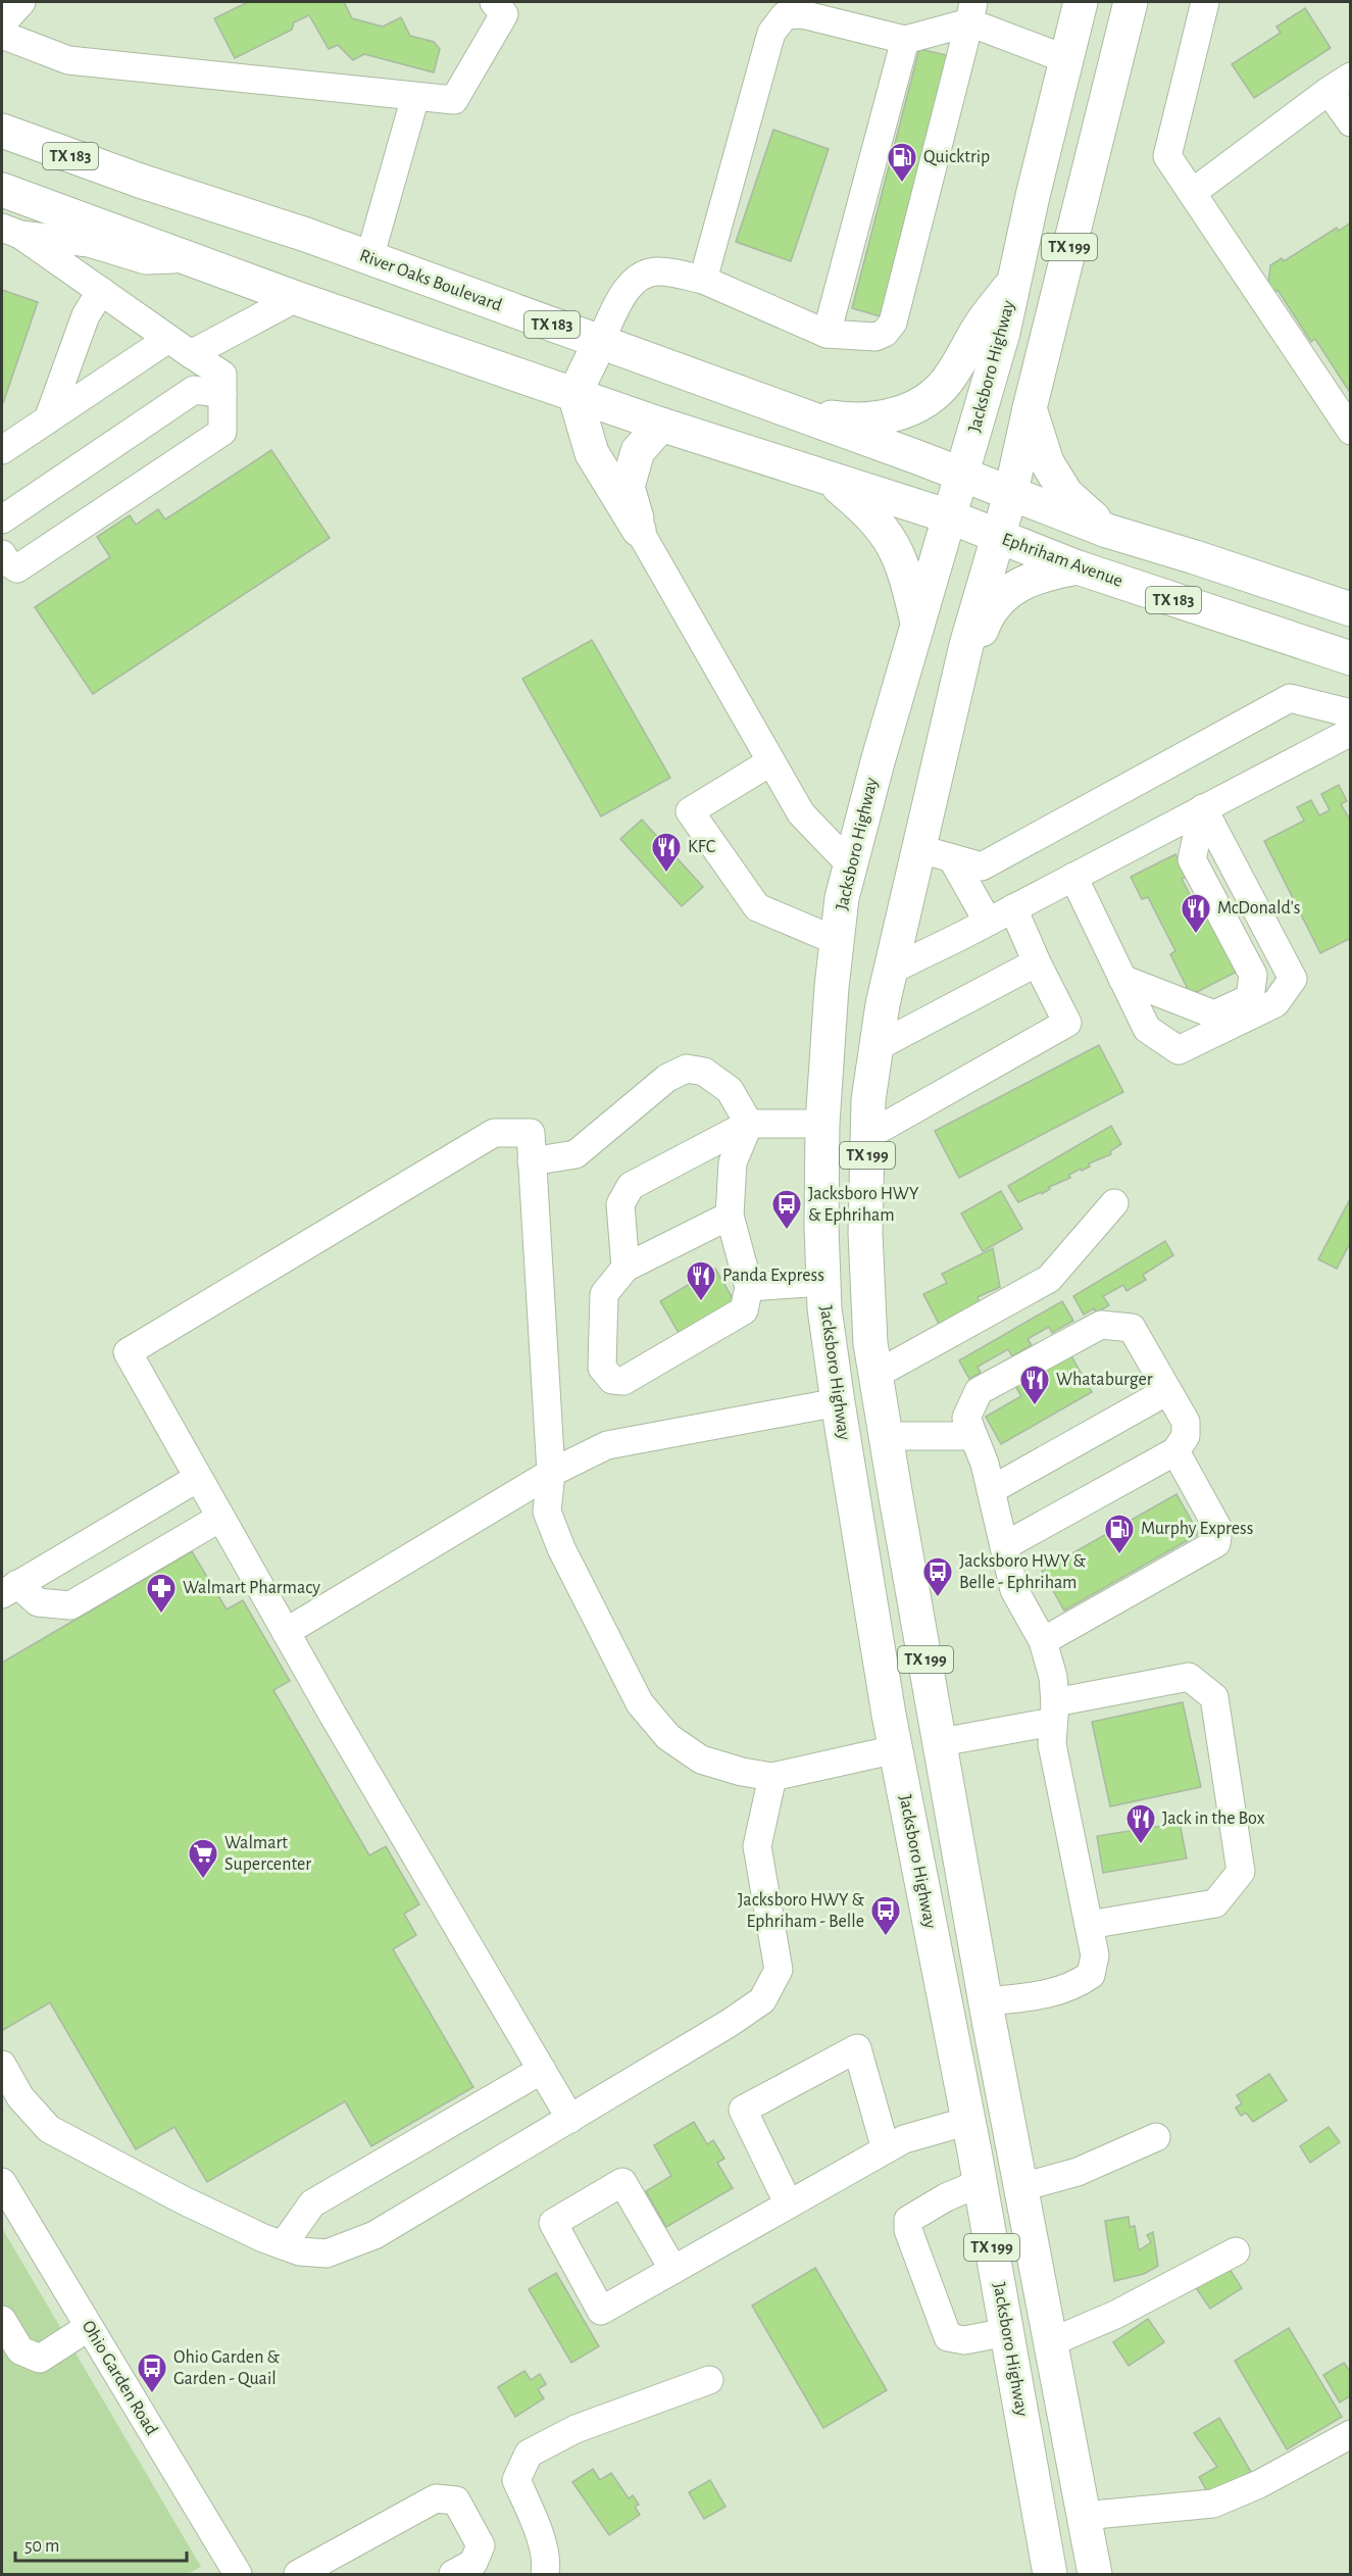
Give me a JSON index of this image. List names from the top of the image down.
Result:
{
  "streets": {
    "main road": [
      "TX 183",
      "TX 199",
      "River Oaks Boulevard",
      "Jacksboro Highway",
      "Ephriham Avenue"
    ],
    "street": ["Ohio Garden Road"]
  },
  "crossings": [
    ["TX 183", "TX 199"],
    ["TX 183", "River Oaks Boulevard"],
    ["TX 183", "Jacksboro Highway"],
    ["TX 183", "Ephriham Avenue"],
    ["TX 199", "Ephriham Avenue"],
    ["River Oaks Boulevard", "Jacksboro Highway"],
    ["Jacksboro Highway", "Ephriham Avenue"]
  ],
  "places": {
    "fuel station": ["Quicktrip", "Murphy Express"],
    "restaurant": [
      "KFC",
      "McDonald's",
      "Panda Express",
      "Whataburger",
      "Jack in the Box"
    ],
    "bus stop": [
      "Jacksboro HWY & Ephriham",
      "Jacksboro HWY & Belle - Ephriham",
      "Jacksboro HWY & Ephriham - Belle",
      "Ohio Garden & Garden - Quail"
    ],
    "pharmacy": ["Walmart Pharmacy"],
    "supermarket": ["Walmart Supercenter"]
  },
  "scale_bar": "50 m"
}
